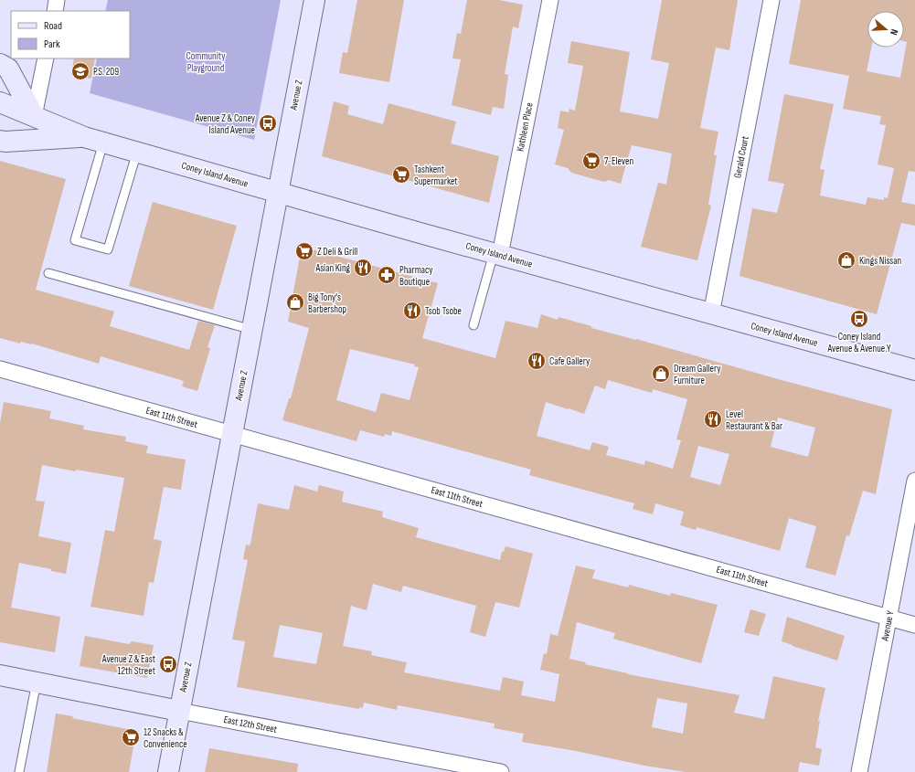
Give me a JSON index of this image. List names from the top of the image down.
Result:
{
  "streets": {
    "main road": ["Avenue Z", "Coney Island Avenue", "East 12th Street"],
    "street": [
      "Kathleen Place",
      "Gerald Court",
      "East 11th Street",
      "Avenue Y"
    ]
  },
  "crossings": [
    ["Avenue Z", "Coney Island Avenue"],
    ["Avenue Z", "East 11th Street"],
    ["Avenue Z", "East 12th Street"],
    ["Kathleen Place", "Coney Island Avenue"],
    ["Gerald Court", "Coney Island Avenue"],
    ["East 11th Street", "Avenue Y"]
  ],
  "parks": ["Community Playground"],
  "places": {
    "school or university": ["P.S. 209"],
    "bus stop": ["Avenue Z & Coney Island Avenue", "Coney Island Avenue & Avenue Y", "Avenue Z & East 12th Street"],
    "supermarket": [
      "7-Eleven",
      "Tashkent Supermarket",
      "Z Deli & Grill",
      "12 Snacks & Convenience"
    ],
    "shop": ["Kings Nissan", "Big Tony's Barbershop", "Dream Gallery Furniture"],
    "restaurant": [
      "Asian King",
      "Tsob Tsobe",
      "Cafe Gallery",
      "Level Restaurant & Bar"
    ],
    "pharmacy": ["Pharmacy Boutique"]
  },
  "legend": ["Road", "Park"],
  "north": "right"
}
